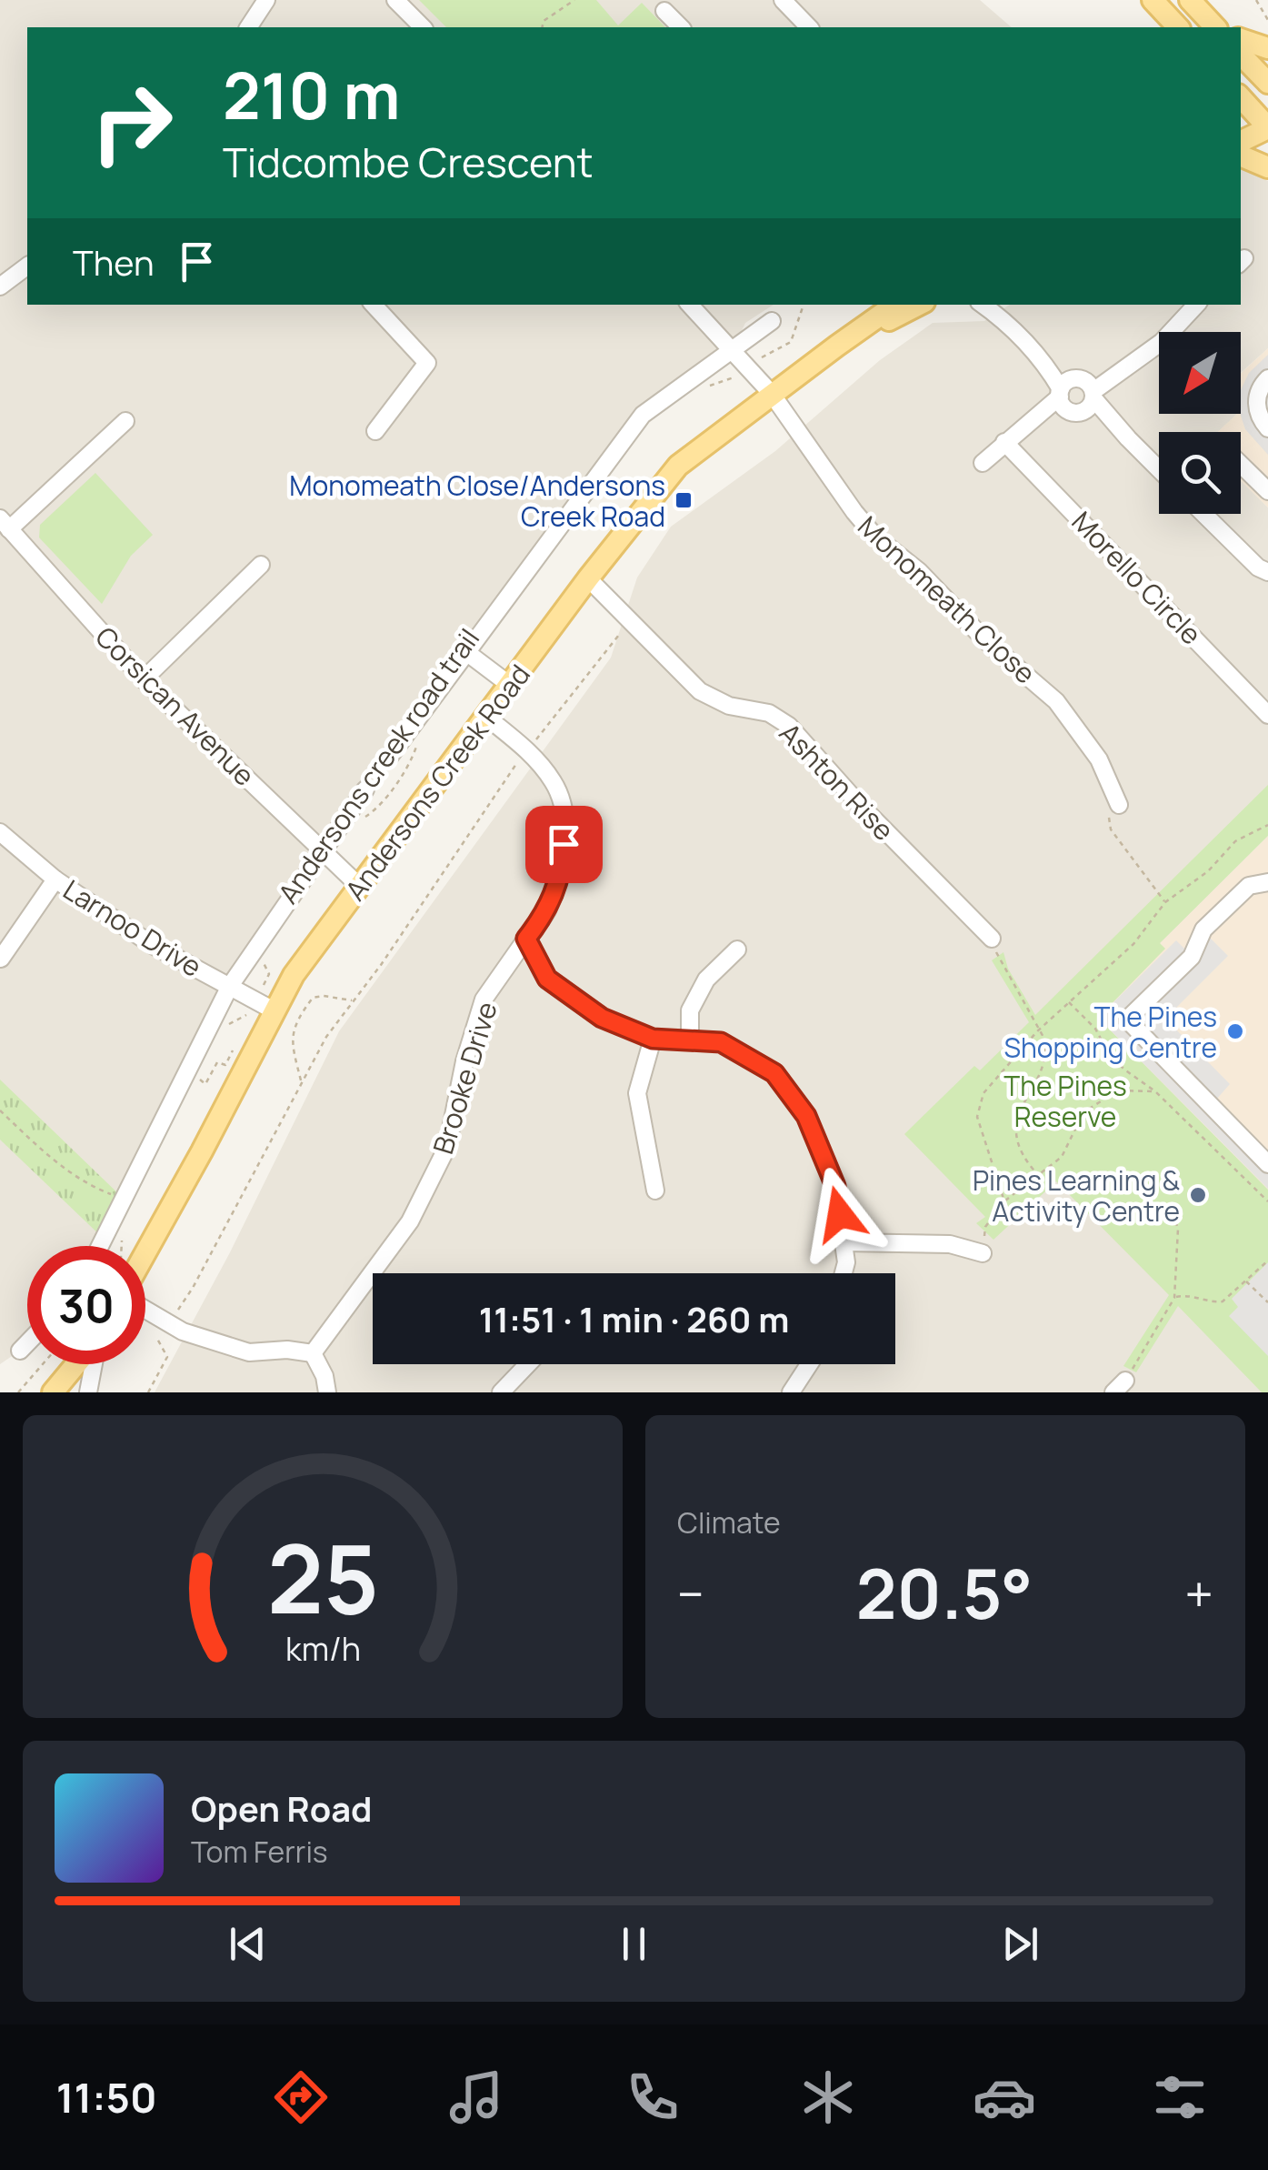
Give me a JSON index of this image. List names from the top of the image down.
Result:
{
  "streets": {
    "main road": ["Andersons Creek Road"],
    "street": [
      "Morello Circle",
      "Monomeath Close",
      "Corsican Avenue",
      "Ashton Rise",
      "Larnoo Drive",
      "Brooke Drive"
    ],
    "path": ["Andersons creek road trail"]
  },
  "crossings": [
    ["Monomeath Close", "Andersons Creek Road"],
    ["Corsican Avenue", "Andersons Creek Road"],
    ["Ashton Rise", "Andersons Creek Road"],
    ["Andersons Creek Road", "Larnoo Drive"],
    ["Andersons Creek Road", "Brooke Drive"]
  ],
  "parks": ["The Pines Reserve"],
  "places": {
    "transit": ["Monomeath Close/Andersons Creek Road"],
    "other": ["The Pines Shopping Centre", "Pines Learning & Activity Centre"]
  },
  "north": "bottom left",
  "page": {
    "turn": ["210 m", "Tidcombe Crescent"],
    "then": "Then",
    "limit": "30",
    "trip": "11:51 · 1 min · 260 m",
    "tile": "Climate",
    "heat": ["−", "20.5°", "+"],
    "song": ["Open Road", "Tom Ferris"],
    "tabs": "11:50",
    "gauge": ["25", "km/h"]
  }
}
